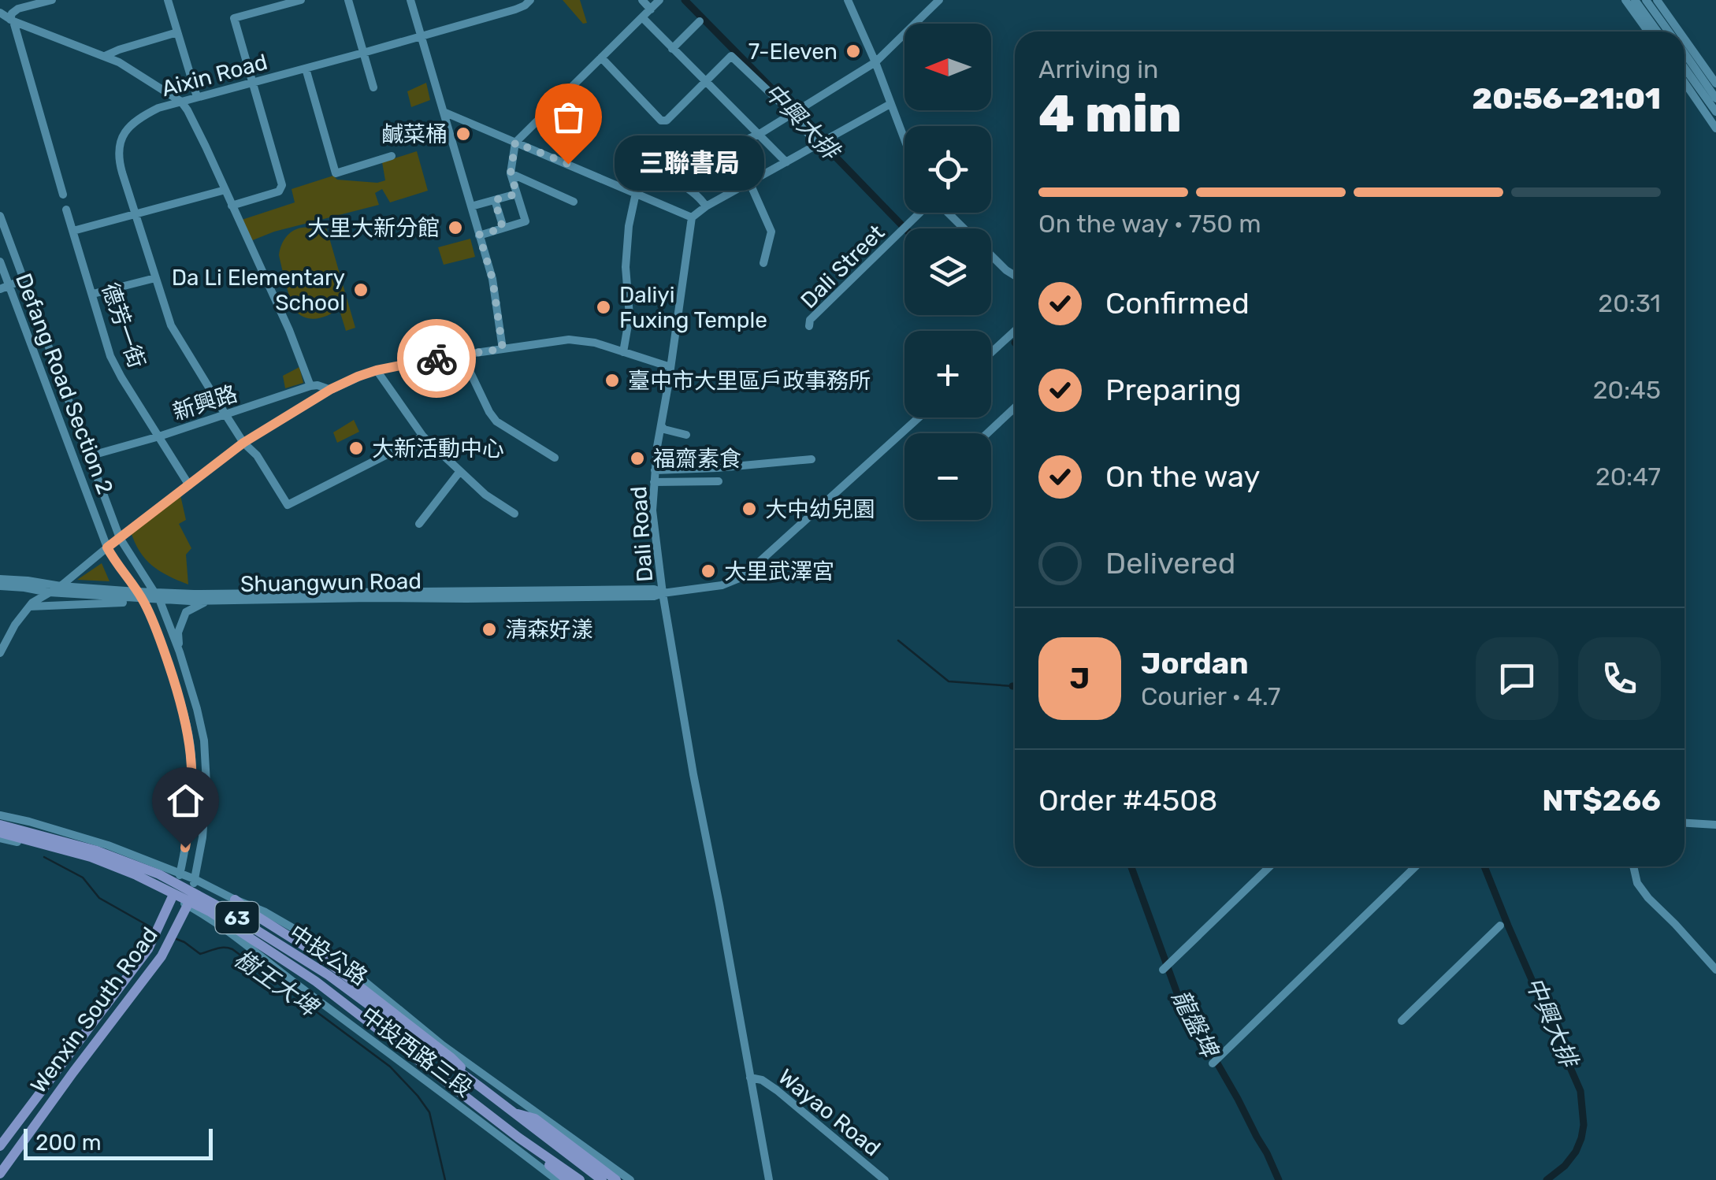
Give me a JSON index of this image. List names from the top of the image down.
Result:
{
  "streets": {
    "main road": ["63", "中投公路", "Wenxin South Road"],
    "street": [
      "Aixin Road",
      "Dali Street",
      "德芳一街",
      "Defang Road Section 2",
      "新興路",
      "Dali Road",
      "Shuangwun Road",
      "中投西路三段",
      "Wayao Road"
    ]
  },
  "crossings": [
    ["Aixin Road", "新興路"],
    ["德芳一街", "新興路"],
    ["Defang Road Section 2", "新興路"],
    ["Defang Road Section 2", "Shuangwun Road"],
    ["Defang Road Section 2", "Wenxin South Road"],
    ["Defang Road Section 2", "中投西路三段"],
    ["Dali Road", "Shuangwun Road"],
    ["Dali Road", "Wayao Road"],
    ["中投公路", "中投西路三段"],
    ["Wenxin South Road", "中投西路三段"]
  ],
  "water": ["中興大排", "樹王大埤", "龍盤埤"],
  "places": [
    "7-Eleven",
    "鹹菜桶",
    "三聯書局",
    "大里大新分館",
    "Da Li Elementary School",
    "Daliyi Fuxing Temple",
    "臺中市大里區戶政事務所",
    "大新活動中心",
    "福齋素食",
    "大中幼兒園",
    "大里武澤宮",
    "清森好漾"
  ],
  "scale_bar": "200 m",
  "north": "left",
  "page": {
    "map_buttons": ["+", "−"],
    "heading": ["4 min", "Arriving in", "20:56–21:01"],
    "panel": [
      "Jordan",
      "Courier · 4.7",
      "Order #4508",
      "NT$266"
    ],
    "bubble": "三聯書局",
    "bar": "On the way · 750 m",
    "list": [
      ["Confirmed", "20:31"],
      ["Preparing", "20:45"],
      ["On the way", "20:47"],
      "Delivered"
    ],
    "round": "J",
    "scale": "200 m"
  }
}
